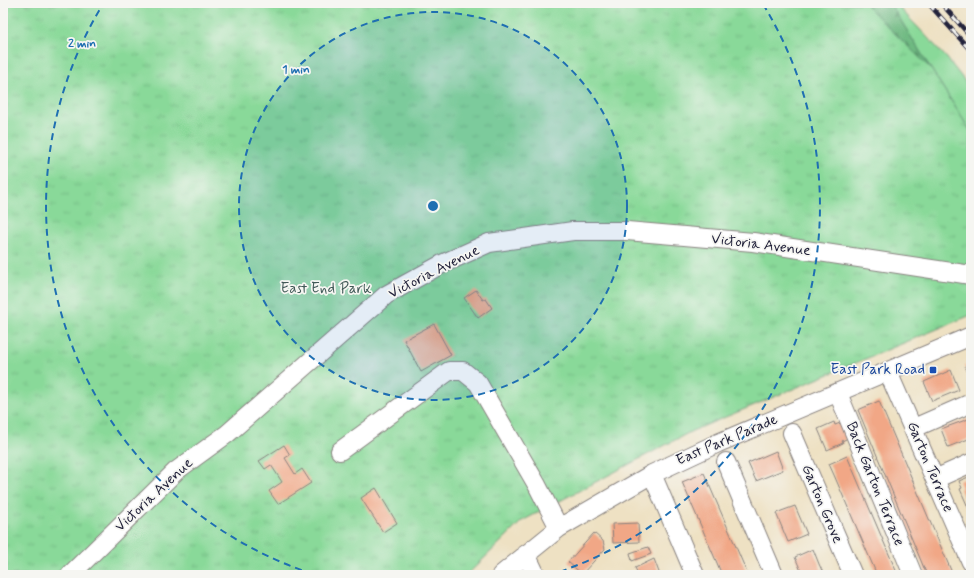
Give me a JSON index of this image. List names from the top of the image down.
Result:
{
  "streets": {
    "street": [
      "Victoria Avenue",
      "East Park Parade",
      "Garton Terrace",
      "Back Garton Terrace",
      "Garton Grove"
    ]
  },
  "crossings": [
    ["East Park Parade", "Garton Terrace"],
    ["East Park Parade", "Back Garton Terrace"]
  ],
  "parks": ["East End Park"],
  "places": {
    "transit": ["East Park Road"]
  },
  "rings": ["2 min", "1 min"]
}
